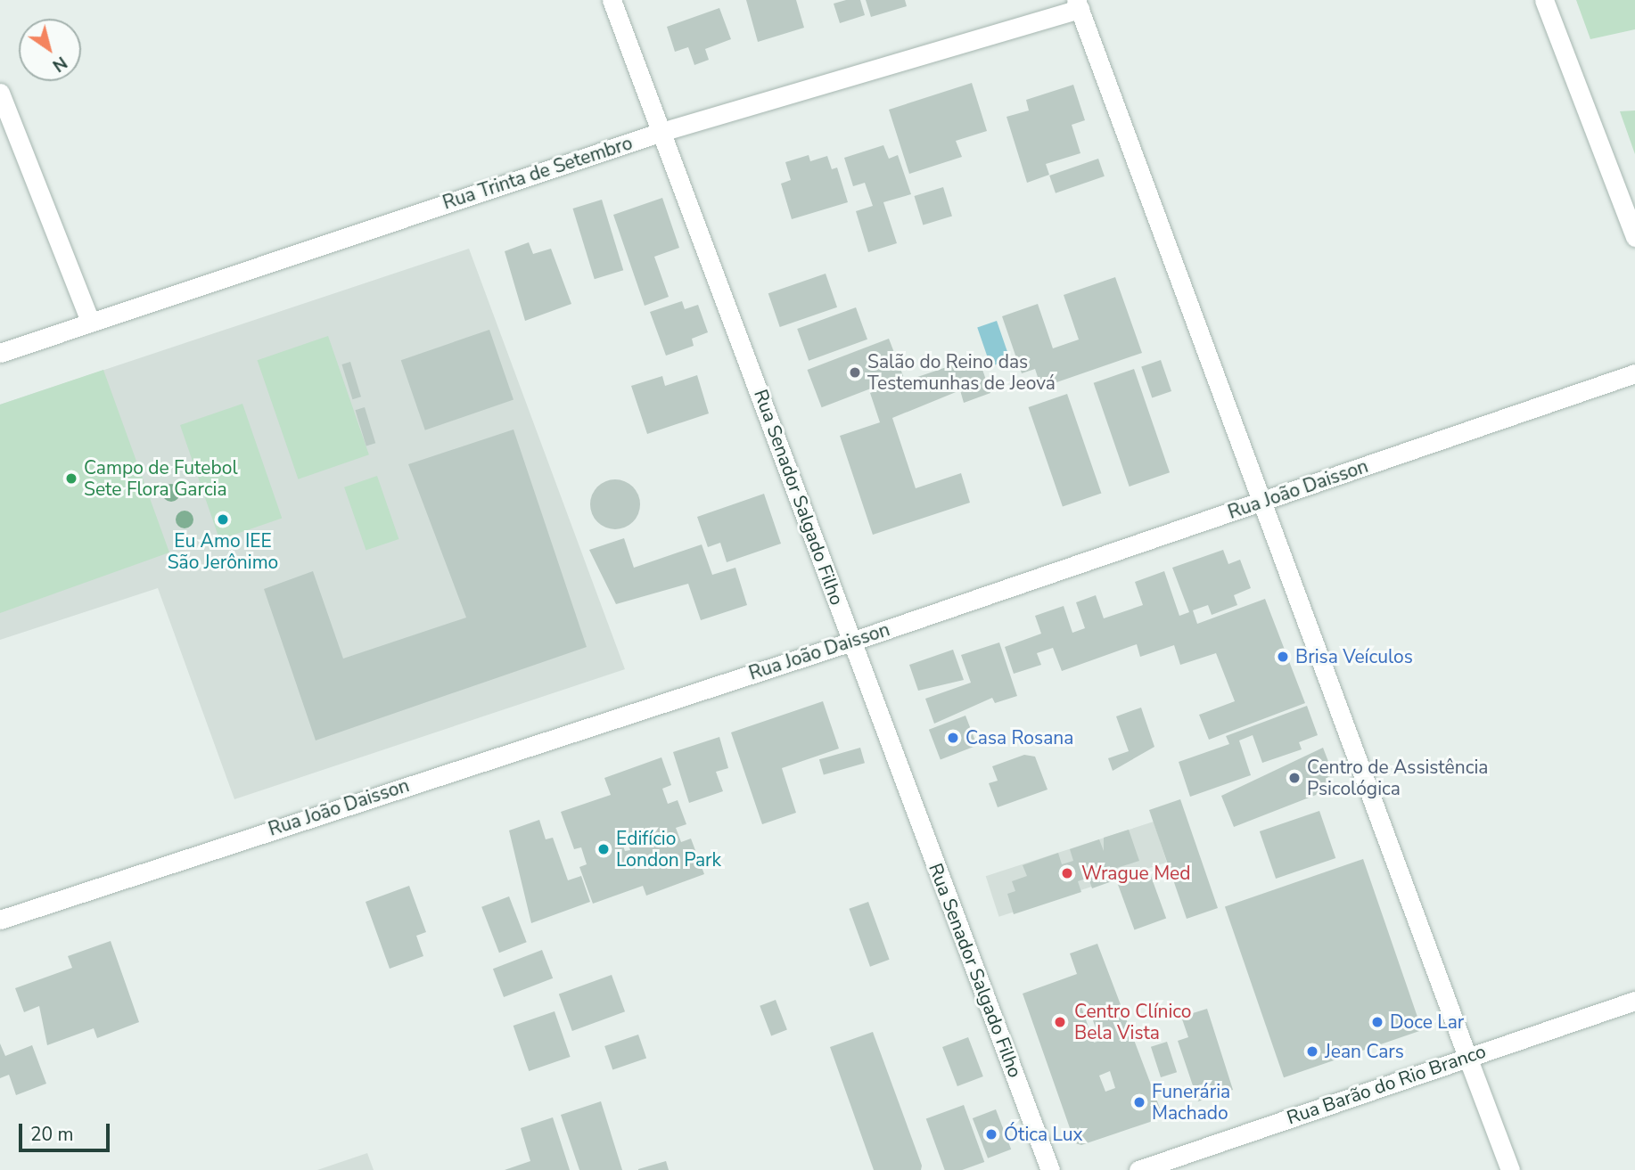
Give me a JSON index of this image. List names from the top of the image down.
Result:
{
  "streets": {
    "street": [
      "Rua Trinta de Setembro",
      "Rua João Daisson",
      "Rua Senador Salgado Filho",
      "Rua Barão do Rio Branco"
    ]
  },
  "crossings": [
    ["Rua Trinta de Setembro", "Rua Senador Salgado Filho"],
    ["Rua João Daisson", "Rua Senador Salgado Filho"]
  ],
  "places": [
    "Salão do Reino das Testemunhas de Jeová",
    "Campo de Futebol Sete Flora Garcia",
    "Eu Amo IEE São Jerônimo",
    "Brisa Veículos",
    "Casa Rosana",
    "Centro de Assistência Psicológica",
    "Edifício London Park",
    "Wrague Med",
    "Centro Clínico Bela Vista",
    "Doce Lar",
    "Jean Cars",
    "Funerária Machado",
    "Ótica Lux"
  ],
  "scale_bar": "20 m",
  "north": "bottom right"
}
